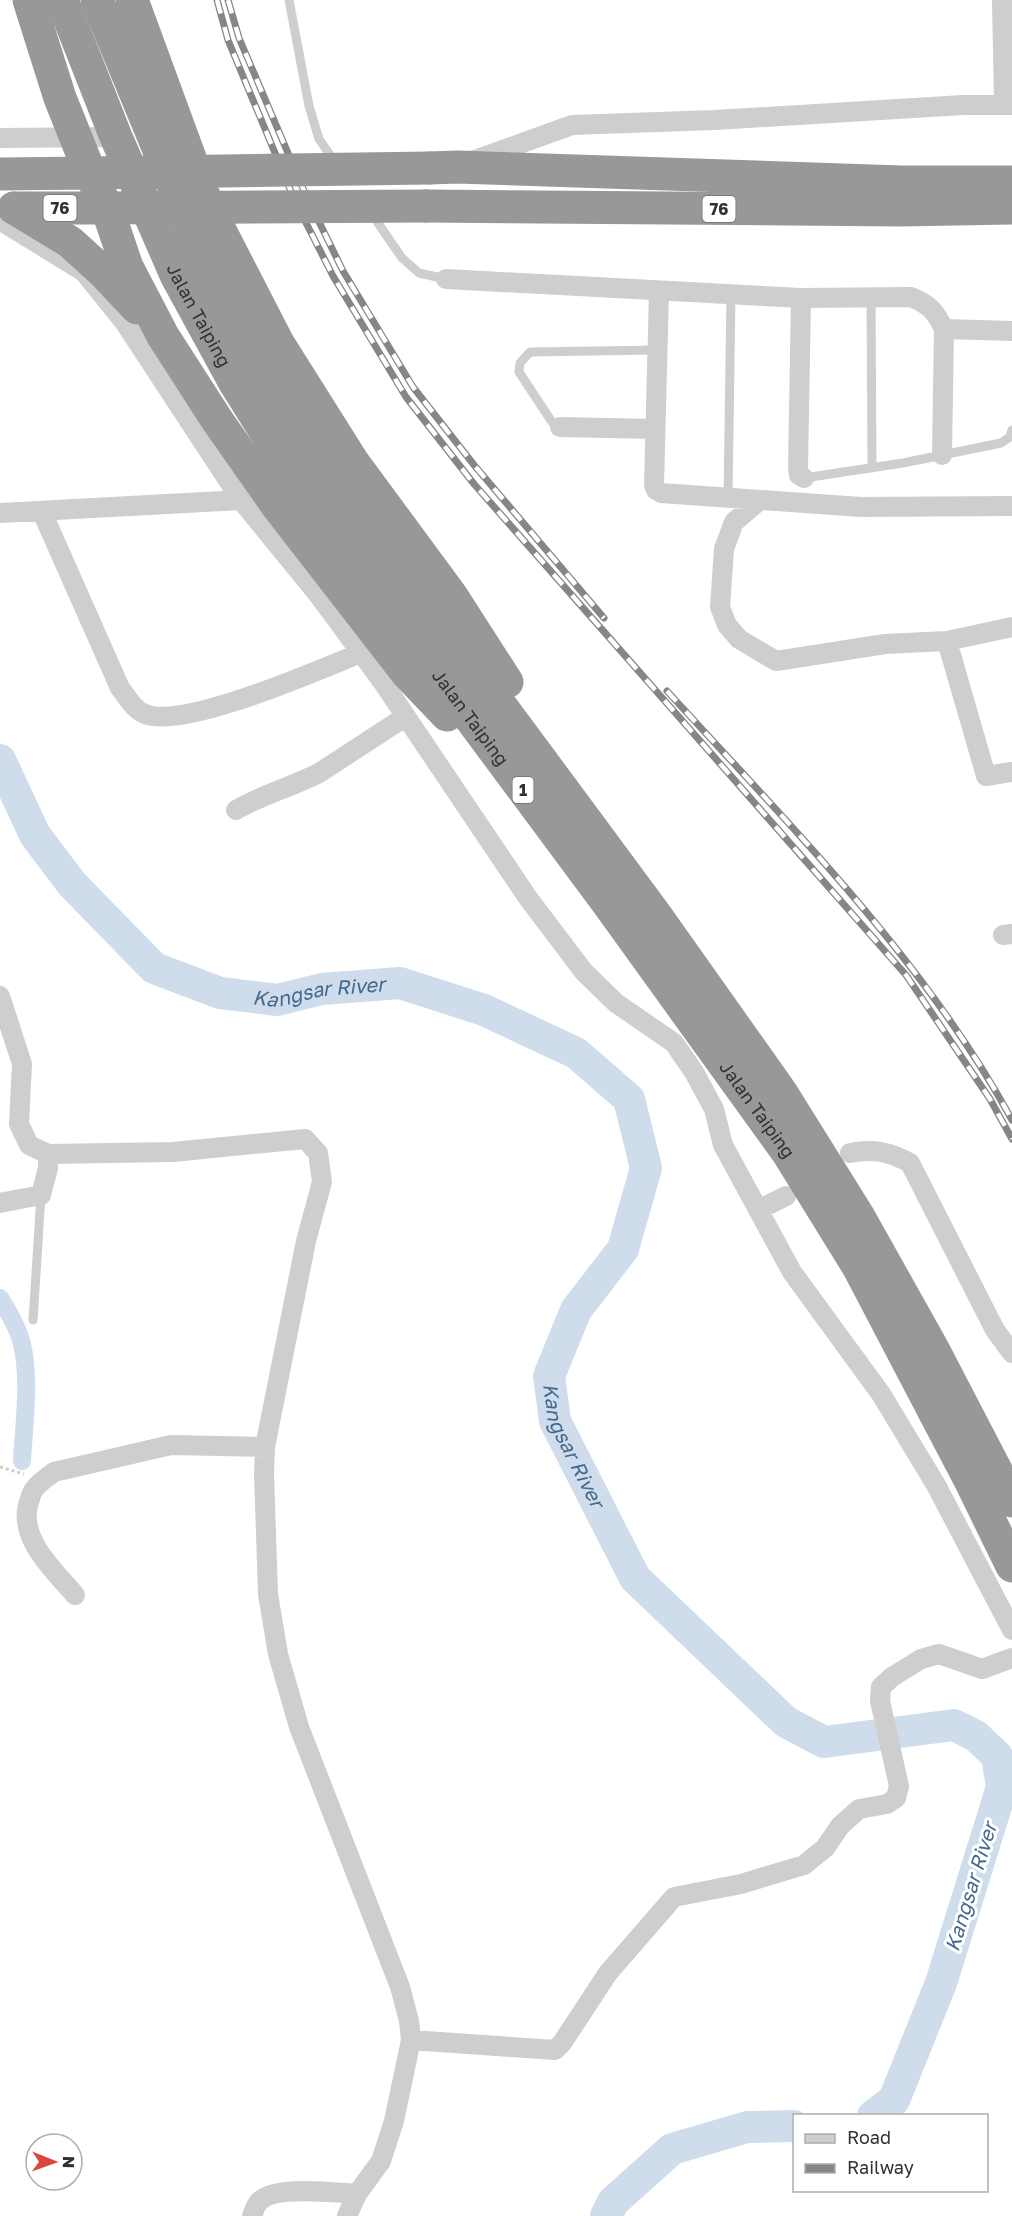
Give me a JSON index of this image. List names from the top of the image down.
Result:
{
  "streets": {
    "highway": ["76", "Jalan Taiping", "1"]
  },
  "water": ["Kangsar River"],
  "legend": ["Road", "Railway"],
  "north": "right"
}
